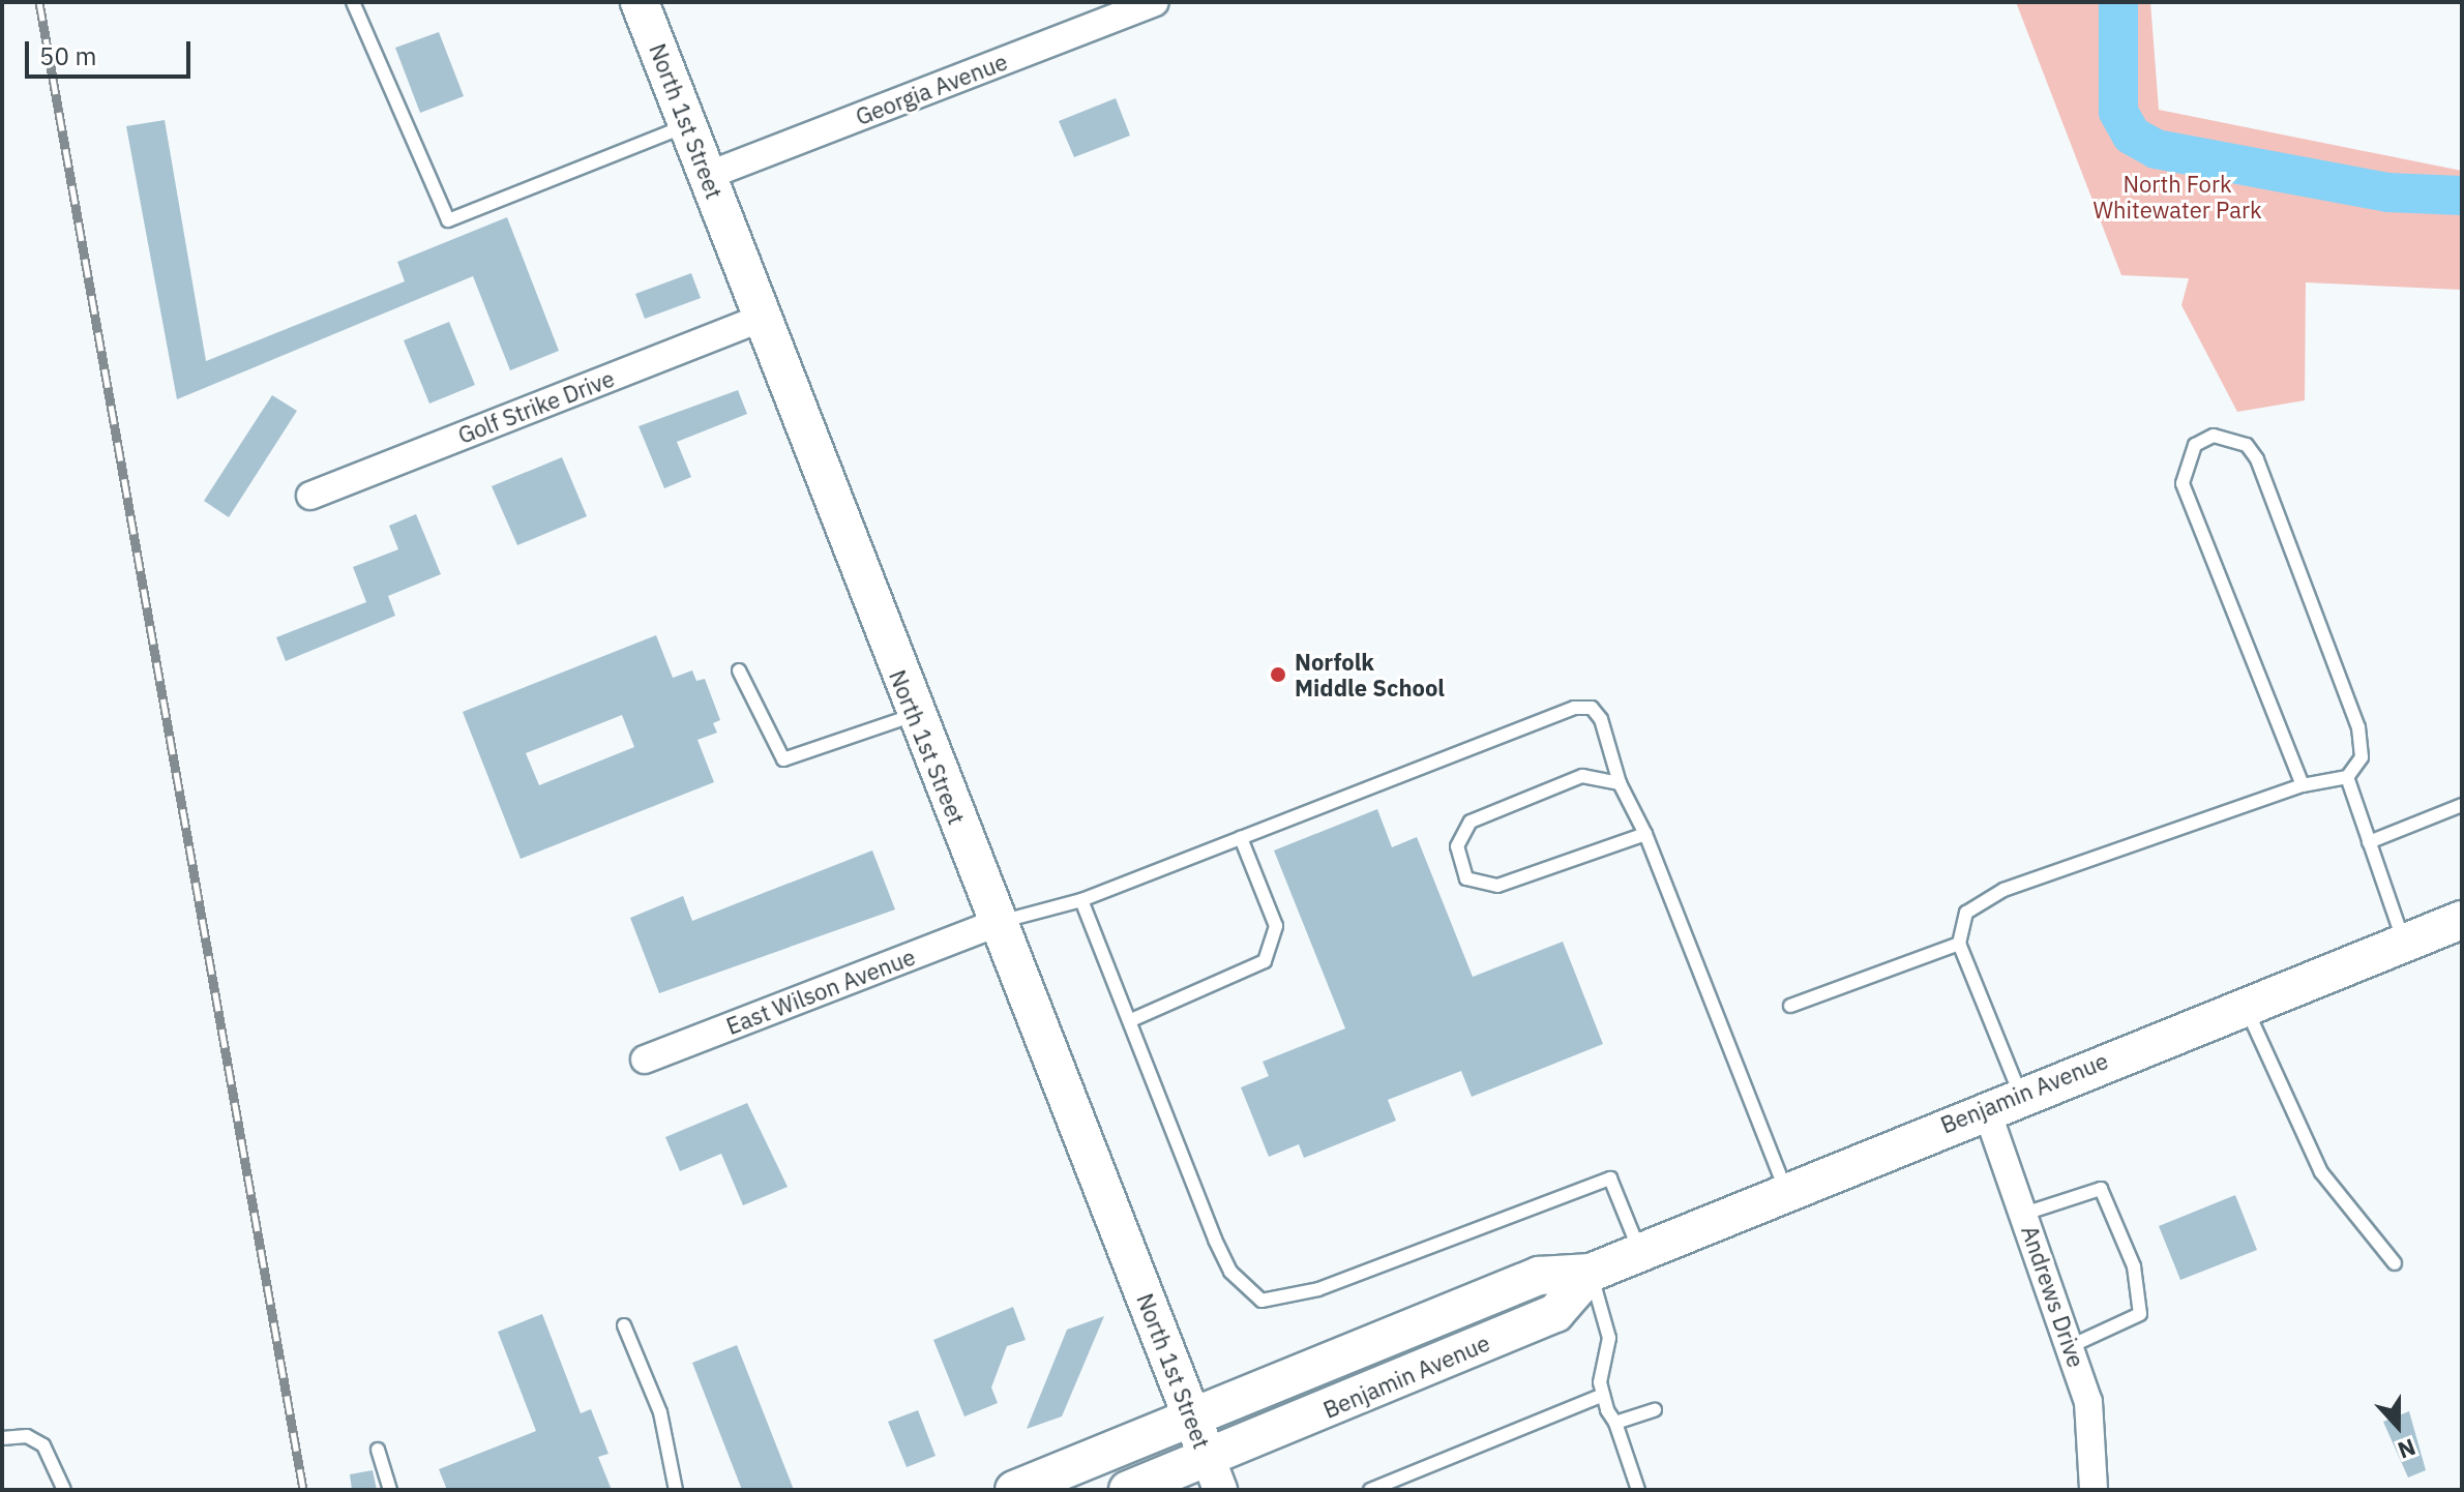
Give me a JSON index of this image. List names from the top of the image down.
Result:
{
  "streets": {
    "main road": ["North 1st Street", "Benjamin Avenue"],
    "street": [
      "Georgia Avenue",
      "Golf Strike Drive",
      "East Wilson Avenue",
      "Andrews Drive"
    ]
  },
  "crossings": [
    ["Georgia Avenue", "North 1st Street"],
    ["North 1st Street", "Golf Strike Drive"],
    ["North 1st Street", "East Wilson Avenue"],
    ["North 1st Street", "Benjamin Avenue"],
    ["Benjamin Avenue", "Andrews Drive"]
  ],
  "parks": ["North Fork Whitewater Park"],
  "places": ["Norfolk Middle School"],
  "scale_bar": "50 m",
  "north": "bottom"
}
